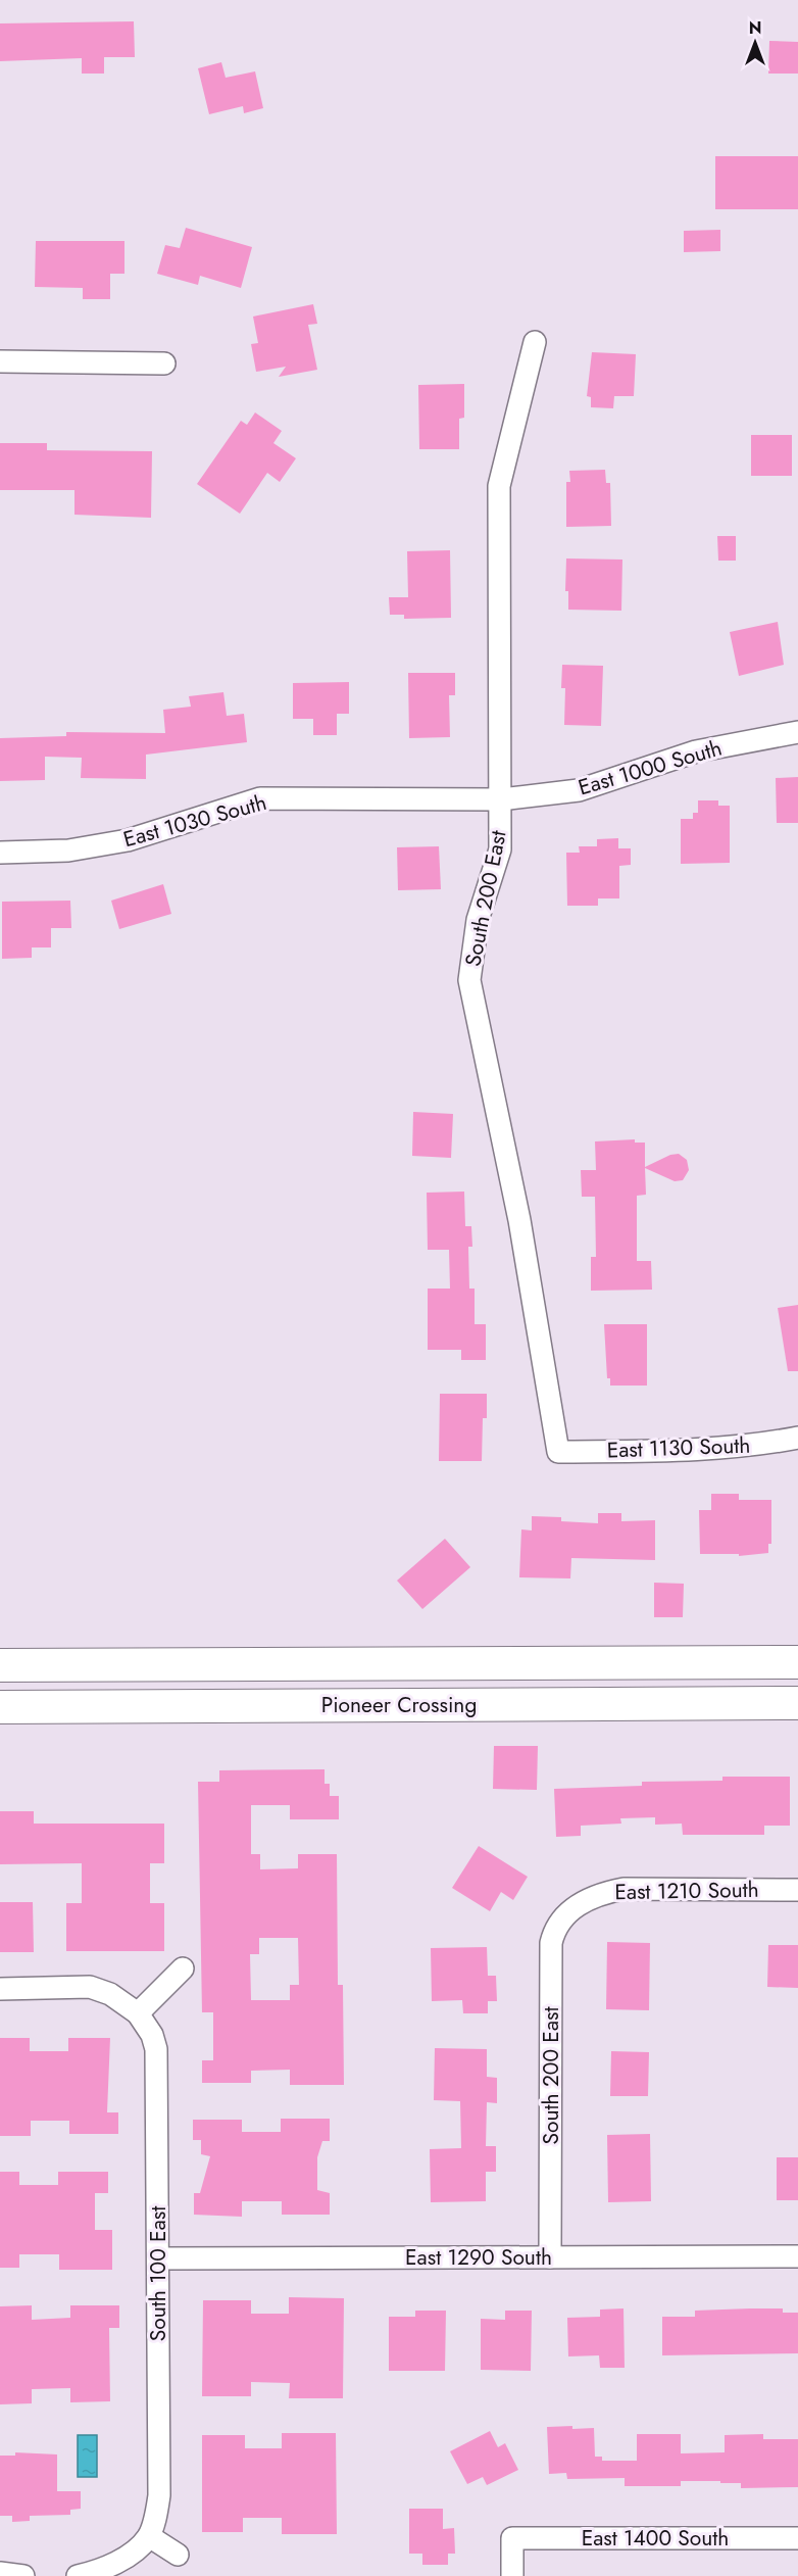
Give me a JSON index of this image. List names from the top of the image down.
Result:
{
  "streets": {
    "highway": ["Pioneer Crossing"],
    "street": [
      "East 1000 South",
      "East 1030 South",
      "South 200 East",
      "East 1130 South",
      "East 1210 South",
      "East 1290 South",
      "South 100 East",
      "East 1400 South"
    ]
  },
  "crossings": [
    ["East 1000 South", "East 1030 South"],
    ["East 1000 South", "South 200 East"],
    ["East 1030 South", "South 200 East"],
    ["South 200 East", "East 1130 South"],
    ["South 200 East", "East 1210 South"],
    ["South 200 East", "East 1290 South"],
    ["East 1290 South", "South 100 East"]
  ],
  "north": "top"
}
